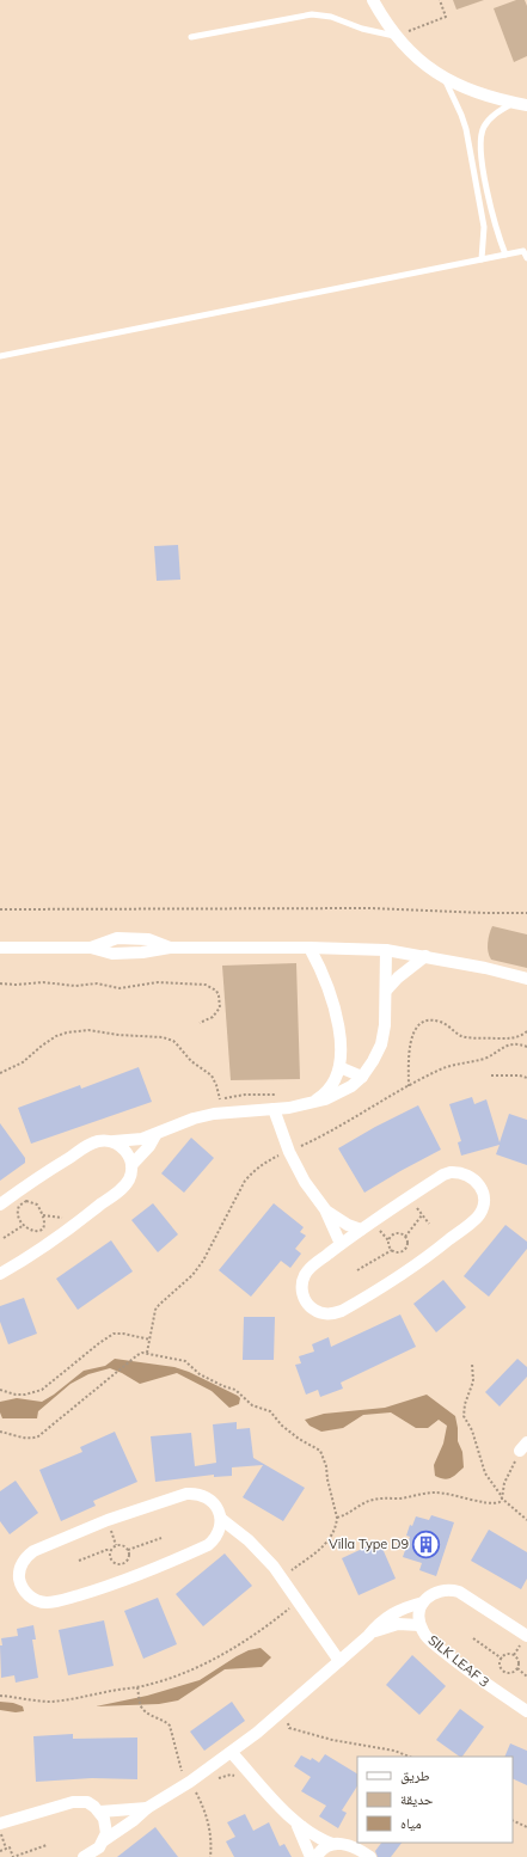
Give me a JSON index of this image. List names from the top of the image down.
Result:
{
  "streets": {
    "street": ["SILK LEAF 3"]
  },
  "places": {
    "building": ["Villa Type D9"]
  },
  "legend": ["طريق", "حديقة", "مياه"]
}
